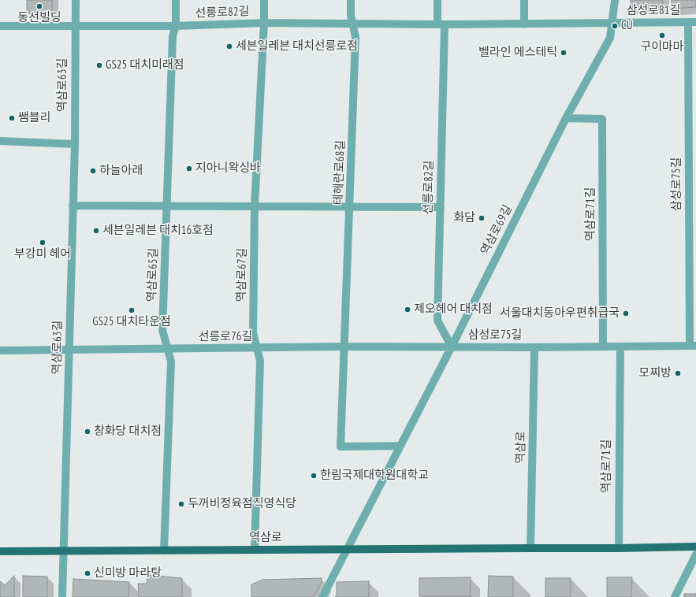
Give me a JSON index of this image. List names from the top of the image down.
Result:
{
  "streets": {
    "main road": ["역삼로"],
    "street": [
      "삼성로81길",
      "선릉로82길",
      "역삼로63길",
      "테헤란로68길",
      "삼성로75길",
      "역삼로71길",
      "역삼로69길",
      "역삼로65길",
      "역삼로67길",
      "선릉로76길"
    ]
  },
  "crossings": [
    ["삼성로81길", "선릉로82길"],
    ["삼성로81길", "삼성로75길"],
    ["삼성로81길", "역삼로69길"],
    ["선릉로82길", "역삼로63길"],
    ["선릉로82길", "테헤란로68길"],
    ["선릉로82길", "삼성로75길"],
    ["선릉로82길", "역삼로69길"],
    ["선릉로82길", "역삼로65길"],
    ["선릉로82길", "역삼로67길"],
    ["선릉로82길", "선릉로76길"],
    ["역삼로63길", "선릉로76길"],
    ["역삼로63길", "역삼로"],
    ["테헤란로68길", "선릉로76길"],
    ["삼성로75길", "역삼로71길"],
    ["삼성로75길", "역삼로69길"],
    ["삼성로75길", "선릉로76길"],
    ["삼성로75길", "역삼로"],
    ["역삼로71길", "역삼로69길"],
    ["역삼로71길", "역삼로"],
    ["역삼로69길", "선릉로76길"],
    ["역삼로69길", "역삼로"],
    ["역삼로65길", "선릉로76길"],
    ["역삼로65길", "역삼로"],
    ["역삼로67길", "선릉로76길"],
    ["역삼로67길", "역삼로"]
  ],
  "places": [
    "동선빌딩",
    "CU",
    "구이마마",
    "세븐일레븐 대치선릉로점",
    "벨라인 에스테틱",
    "GS25 대치미래점",
    "쌤블리",
    "지아니왁싱바",
    "하늘아래",
    "화담",
    "세븐일레븐 대치16호점",
    "부강미 헤어",
    "제오헤어 대치점",
    "GS25 대치타운점",
    "서울대치동아우편취급국",
    "모찌방",
    "창화당 대치점",
    "한림국제대학원대학교",
    "두꺼비정육점직영식당",
    "신미방 마라탕"
  ]
}
